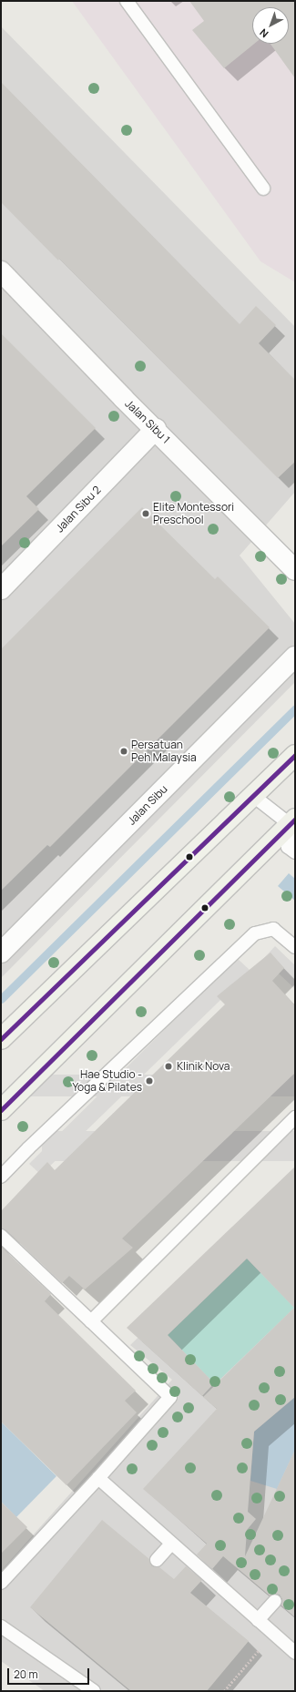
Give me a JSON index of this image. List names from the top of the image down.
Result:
{
  "streets": {
    "street": ["Jalan Sibu 1", "Jalan Sibu 2", "Jalan Sibu"]
  },
  "crossings": [
    ["Jalan Sibu 1", "Jalan Sibu 2"]
  ],
  "places": [
    "Elite Montessori Preschool",
    "Persatuan Peh Malaysia",
    "Klinik Nova",
    "Hae Studio - Yoga & Pilates"
  ],
  "scale_bar": "20 m",
  "north": "bottom left"
}
